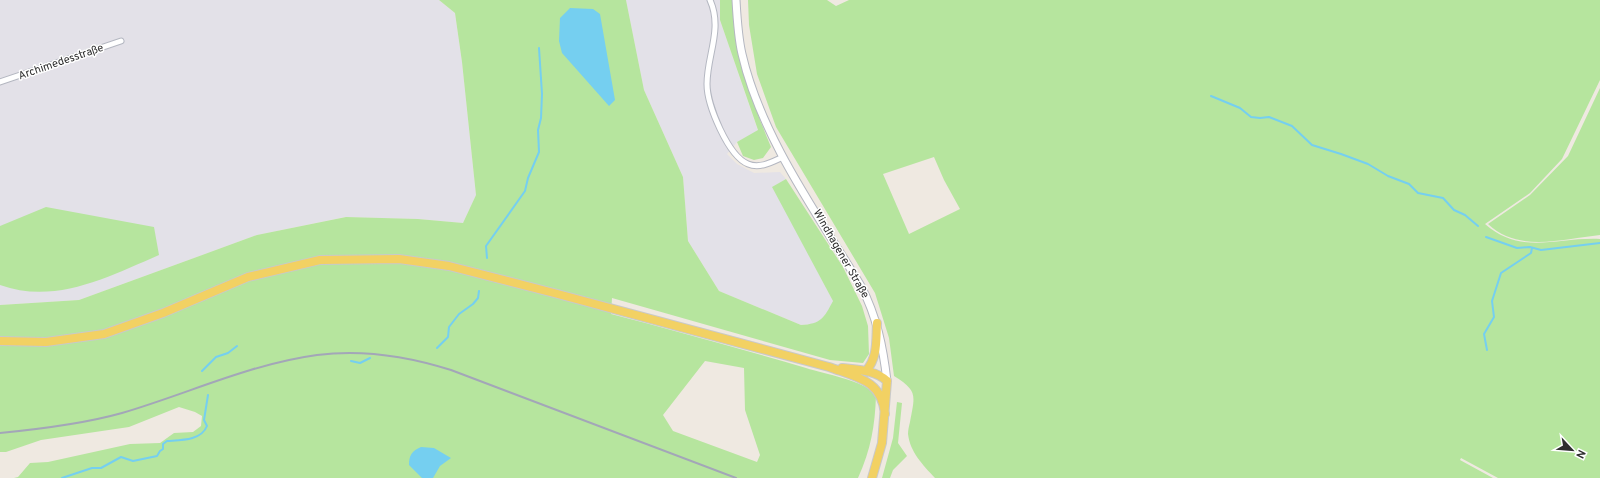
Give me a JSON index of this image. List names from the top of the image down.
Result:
{
  "streets": {
    "main road": ["Windhagener Straße"],
    "street": ["Archimedesstraße"]
  },
  "north": "bottom right"
}
